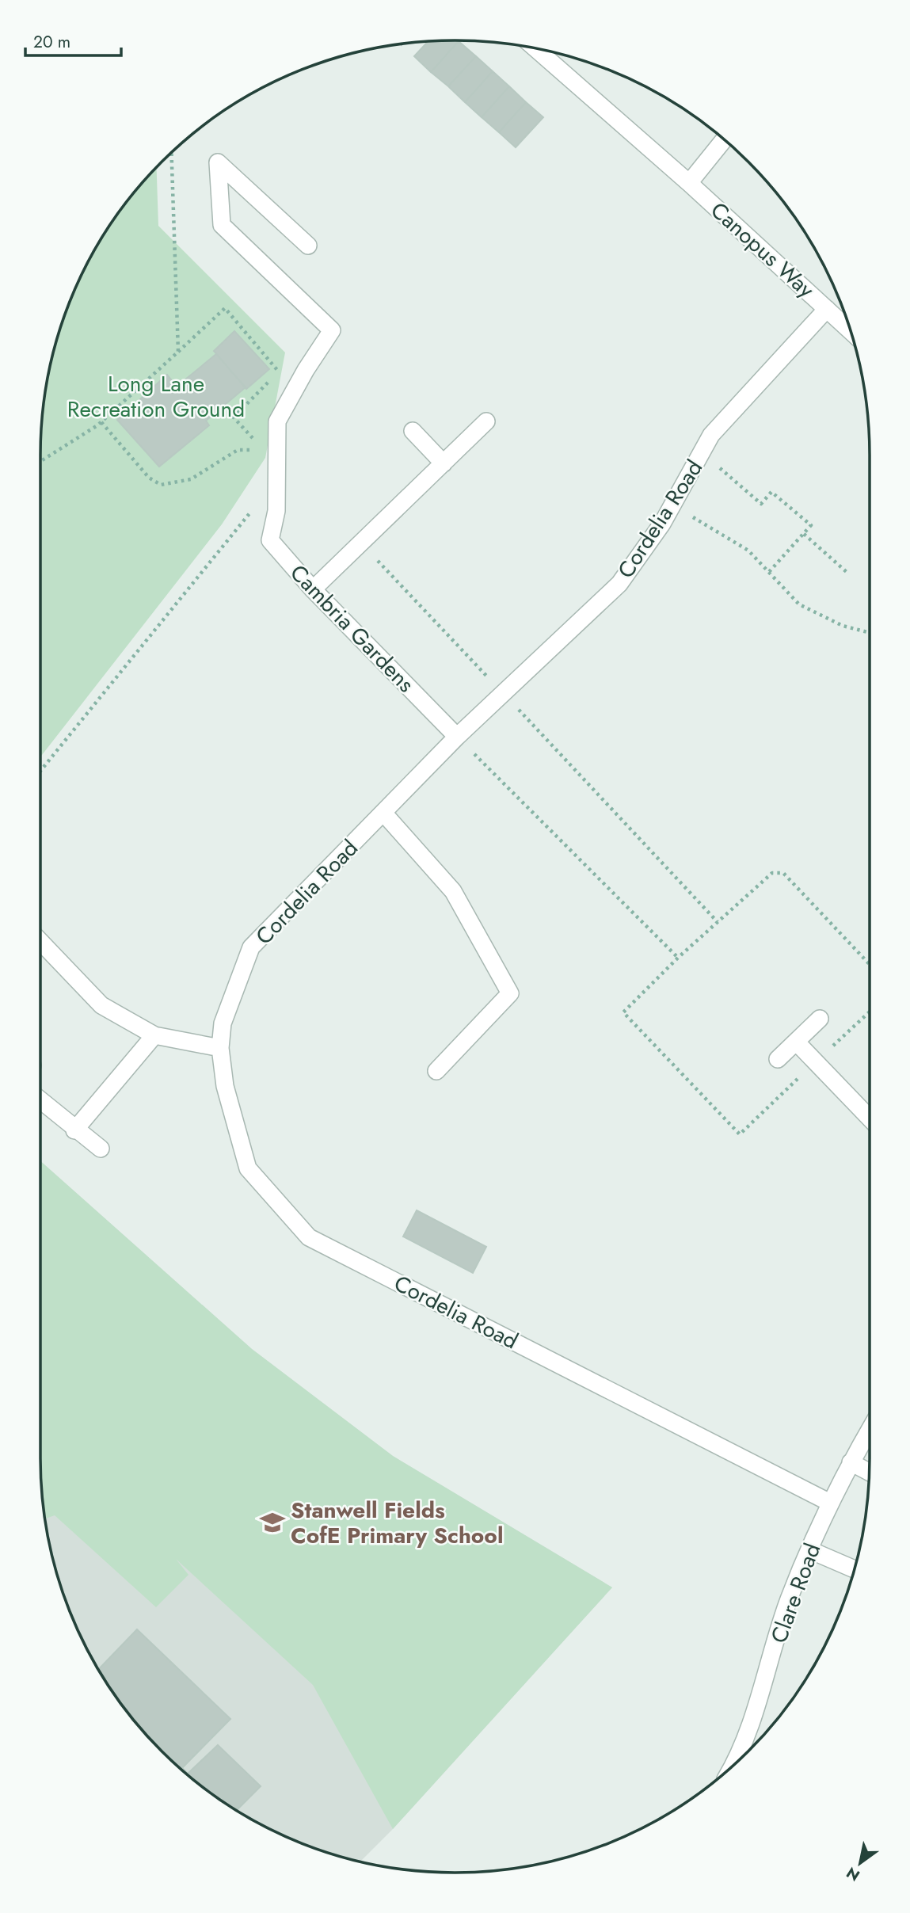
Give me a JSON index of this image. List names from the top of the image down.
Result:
{
  "streets": {
    "street": [
      "Canopus Way",
      "Cordelia Road",
      "Cambria Gardens",
      "Clare Road"
    ]
  },
  "crossings": [
    ["Canopus Way", "Cordelia Road"],
    ["Cordelia Road", "Cambria Gardens"],
    ["Cordelia Road", "Clare Road"]
  ],
  "parks": ["Long Lane Recreation Ground"],
  "places": {
    "school or university": ["Stanwell Fields CofE Primary School"]
  },
  "scale_bar": "20 m",
  "north": "bottom left"
}
